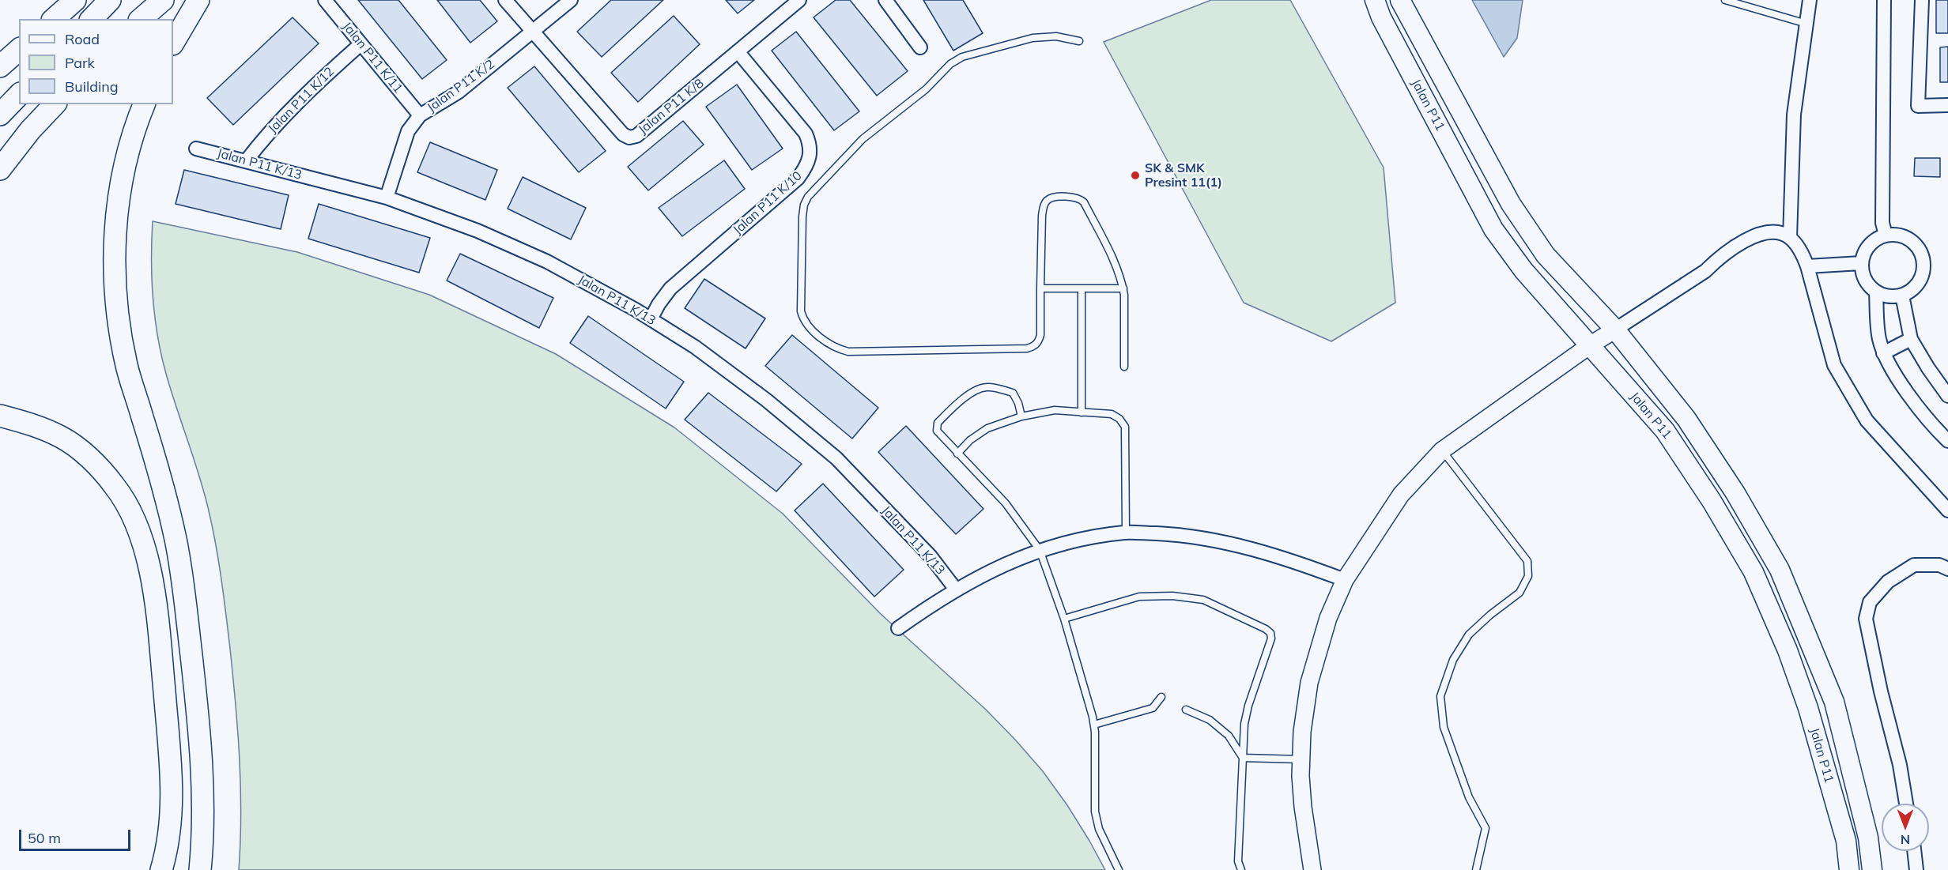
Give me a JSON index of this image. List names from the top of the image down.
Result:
{
  "streets": {
    "main road": ["Jalan P11"],
    "street": [
      "Jalan P11 K/11",
      "Jalan P11 K/2",
      "Jalan P11 K/12",
      "Jalan P11 K/8",
      "Jalan P11 K/13",
      "Jalan P11 K/10"
    ]
  },
  "crossings": [
    ["Jalan P11 K/11", "Jalan P11 K/2"],
    ["Jalan P11 K/11", "Jalan P11 K/12"],
    ["Jalan P11 K/2", "Jalan P11 K/8"],
    ["Jalan P11 K/2", "Jalan P11 K/13"],
    ["Jalan P11 K/12", "Jalan P11 K/13"],
    ["Jalan P11 K/8", "Jalan P11 K/10"],
    ["Jalan P11 K/13", "Jalan P11 K/10"]
  ],
  "places": ["SK & SMK Presint 11(1)"],
  "legend": ["Road", "Park", "Building"],
  "scale_bar": "50 m",
  "north": "bottom"
}
